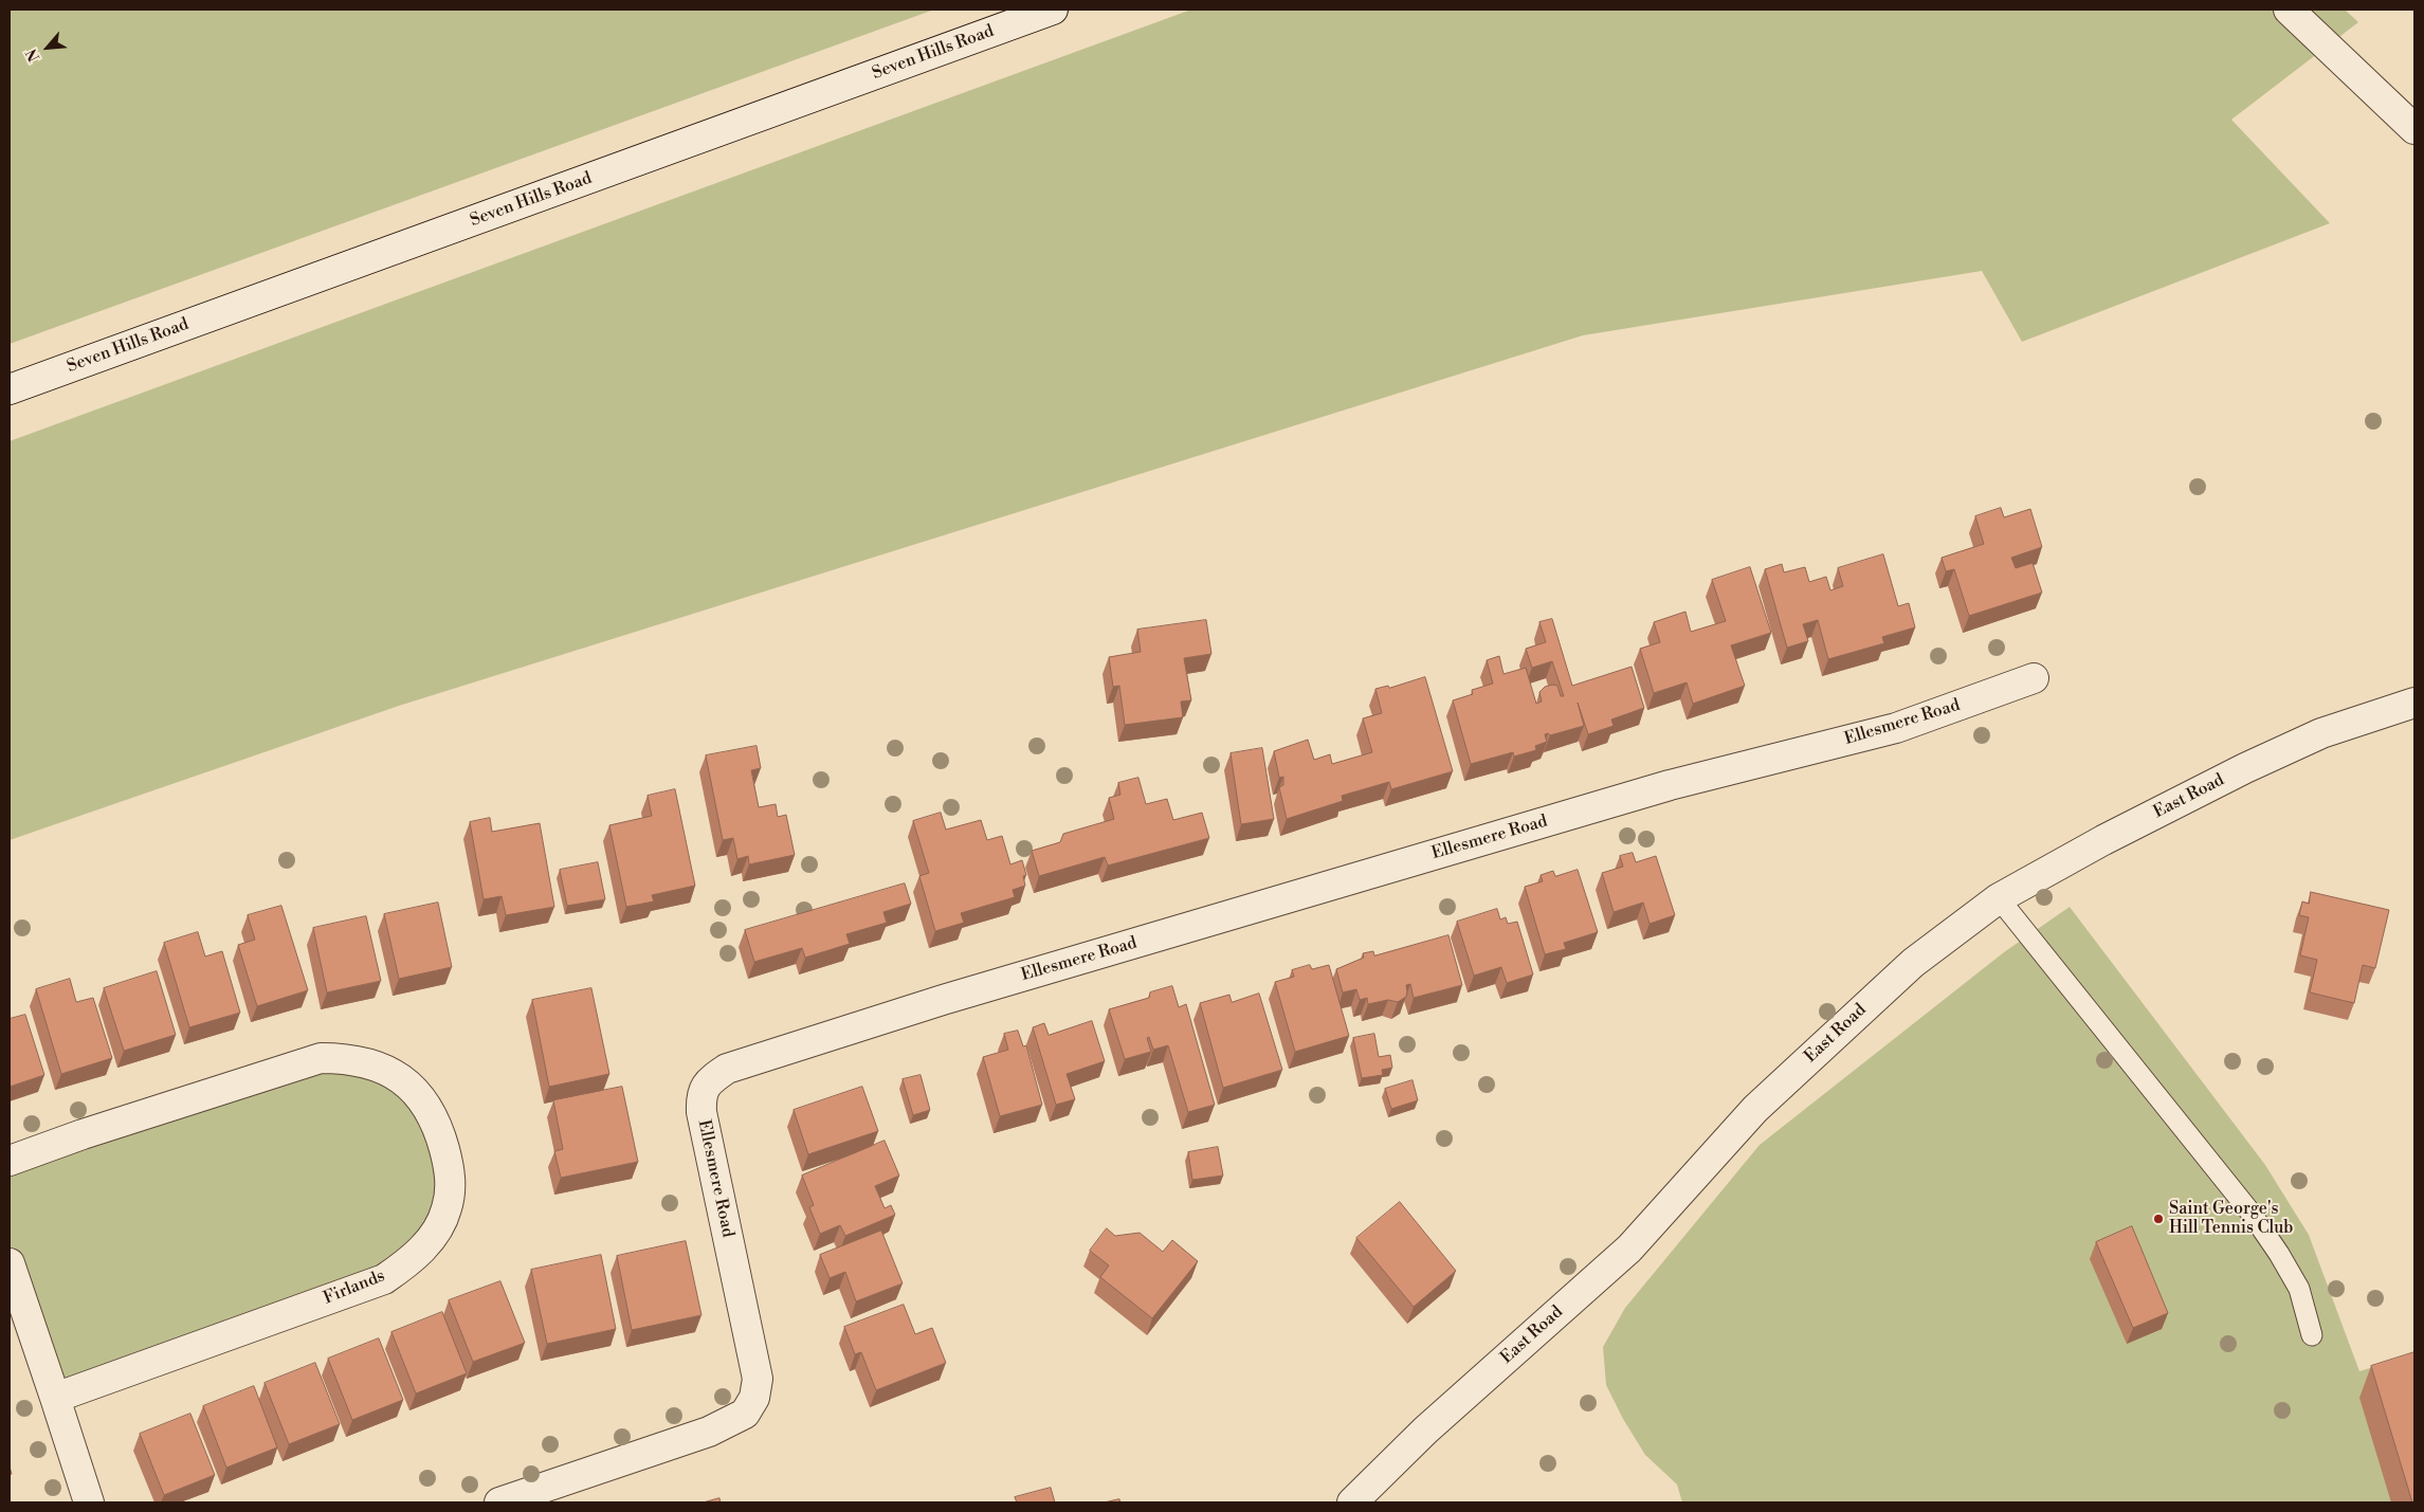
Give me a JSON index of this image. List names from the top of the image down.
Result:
{
  "streets": {
    "street": [
      "Seven Hills Road",
      "Ellesmere Road",
      "East Road",
      "Firlands"
    ]
  },
  "places": ["Saint George's Hill Tennis Club"],
  "north": "bottom left"
}
